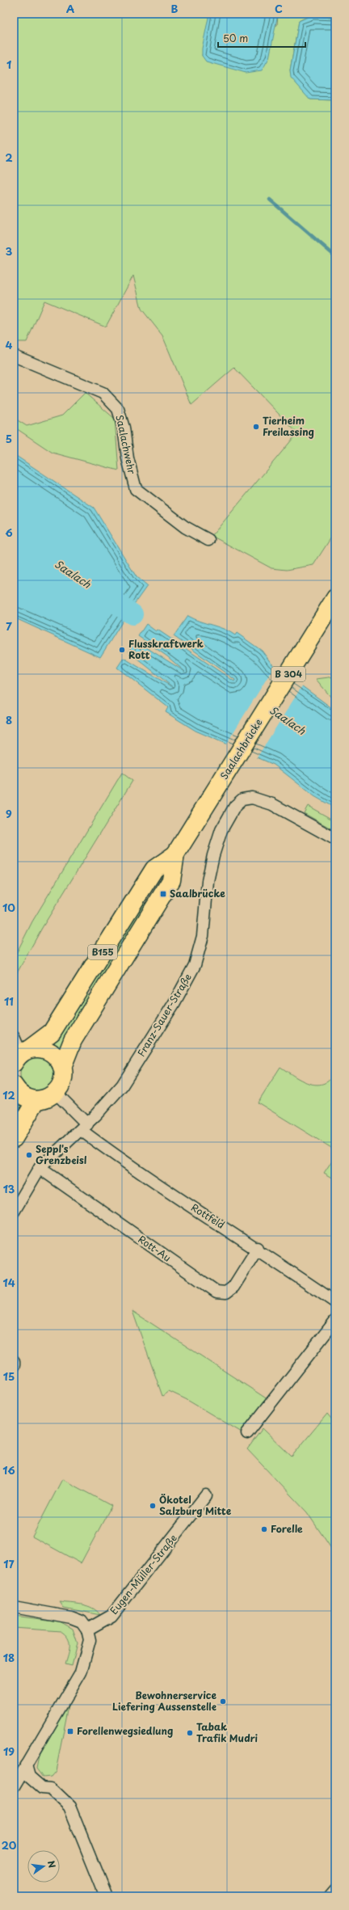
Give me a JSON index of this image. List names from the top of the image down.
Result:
{
  "streets": {
    "main road": ["B 304", "Saalachbrücke", "B155"],
    "street": [
      "Saalachwehr",
      "Franz-Sauer-Straße",
      "Rottfeld",
      "Rott-Au",
      "Eugen-Müller-Straße"
    ]
  },
  "crossings": [
    ["Saalachbrücke", "B155"],
    ["Franz-Sauer-Straße", "Rottfeld"],
    ["Franz-Sauer-Straße", "Rott-Au"],
    ["Rottfeld", "Rott-Au"]
  ],
  "water": ["Saalach"],
  "places": {
    "other": [
      "Tierheim Freilassing",
      "Flusskraftwerk Rott",
      "Seppl's Grenzbeisl",
      "Ökotel Salzburg Mitte",
      "Forelle",
      "Bewohnerservice Liefering Aussenstelle",
      "Tabak Trafik Mudri"
    ],
    "transit": ["Saalbrücke", "Forellenwegsiedlung"]
  },
  "scale_bar": "50 m",
  "north": "right",
  "grid": {
    "columns": ["A", "B", "C"],
    "rows": [
      "1",
      "2",
      "3",
      "4",
      "5",
      "6",
      "7",
      "8",
      "9",
      "10",
      "11",
      "12",
      "13",
      "14",
      "15",
      "16",
      "17",
      "18",
      "19",
      "20"
    ]
  }
}
